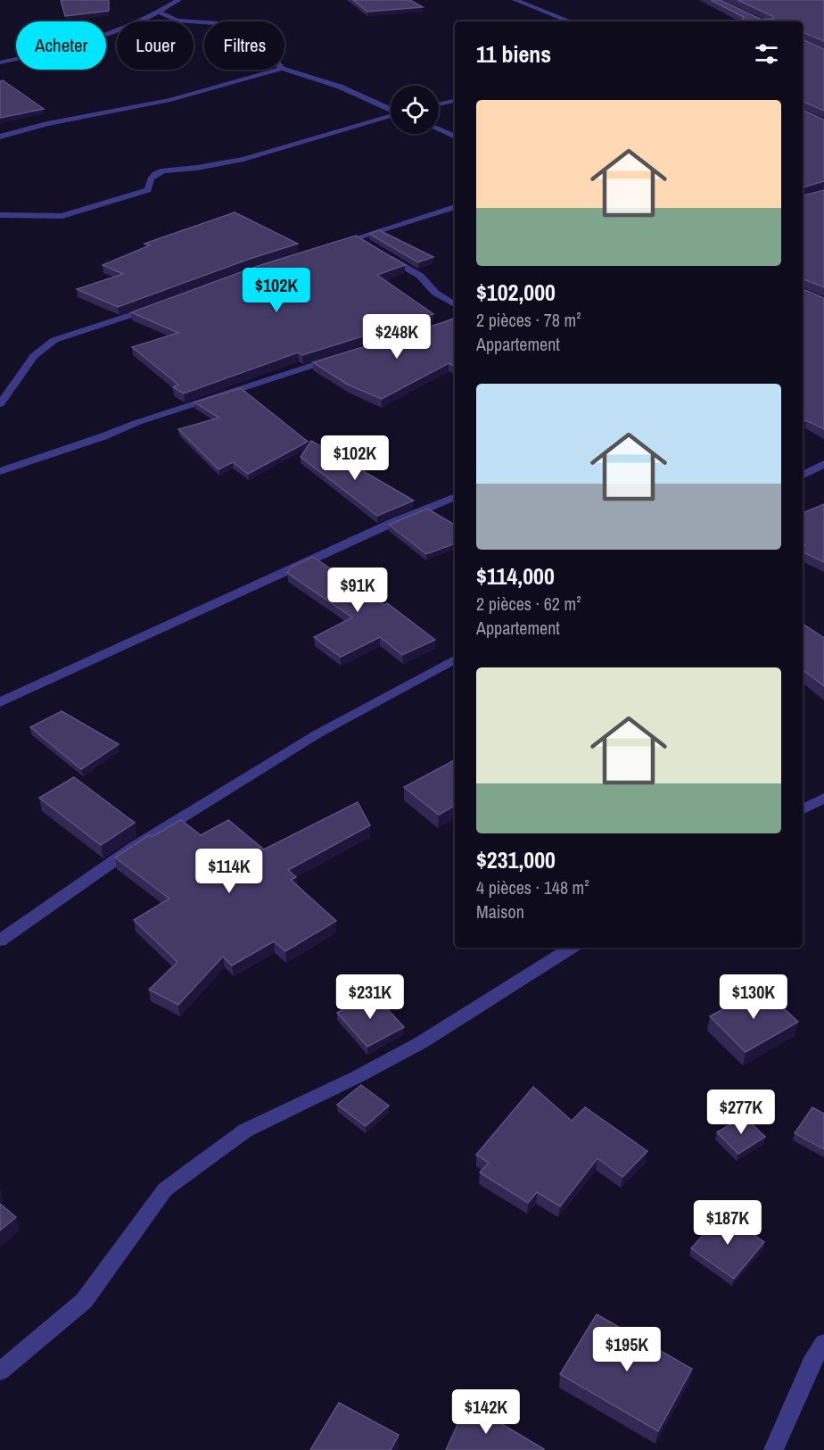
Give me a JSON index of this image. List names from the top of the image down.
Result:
{
  "page": {
    "chip": ["Acheter", "Louer", "Filtres"],
    "heading": "11 biens",
    "list": [
      {
        "name": "$102,000",
        "note": "2 pièces · 78 m² · Appartement"
      },
      {
        "name": "$114,000",
        "note": "2 pièces · 62 m² · Appartement"
      },
      {
        "name": "$231,000",
        "note": "4 pièces · 148 m² · Maison"
      }
    ],
    "price": [
      "$102K",
      "$248K",
      "$102K",
      "$91K",
      "$114K",
      "$231K",
      "$130K",
      "$277K",
      "$187K",
      "$195K",
      "$142K"
    ]
  }
}
